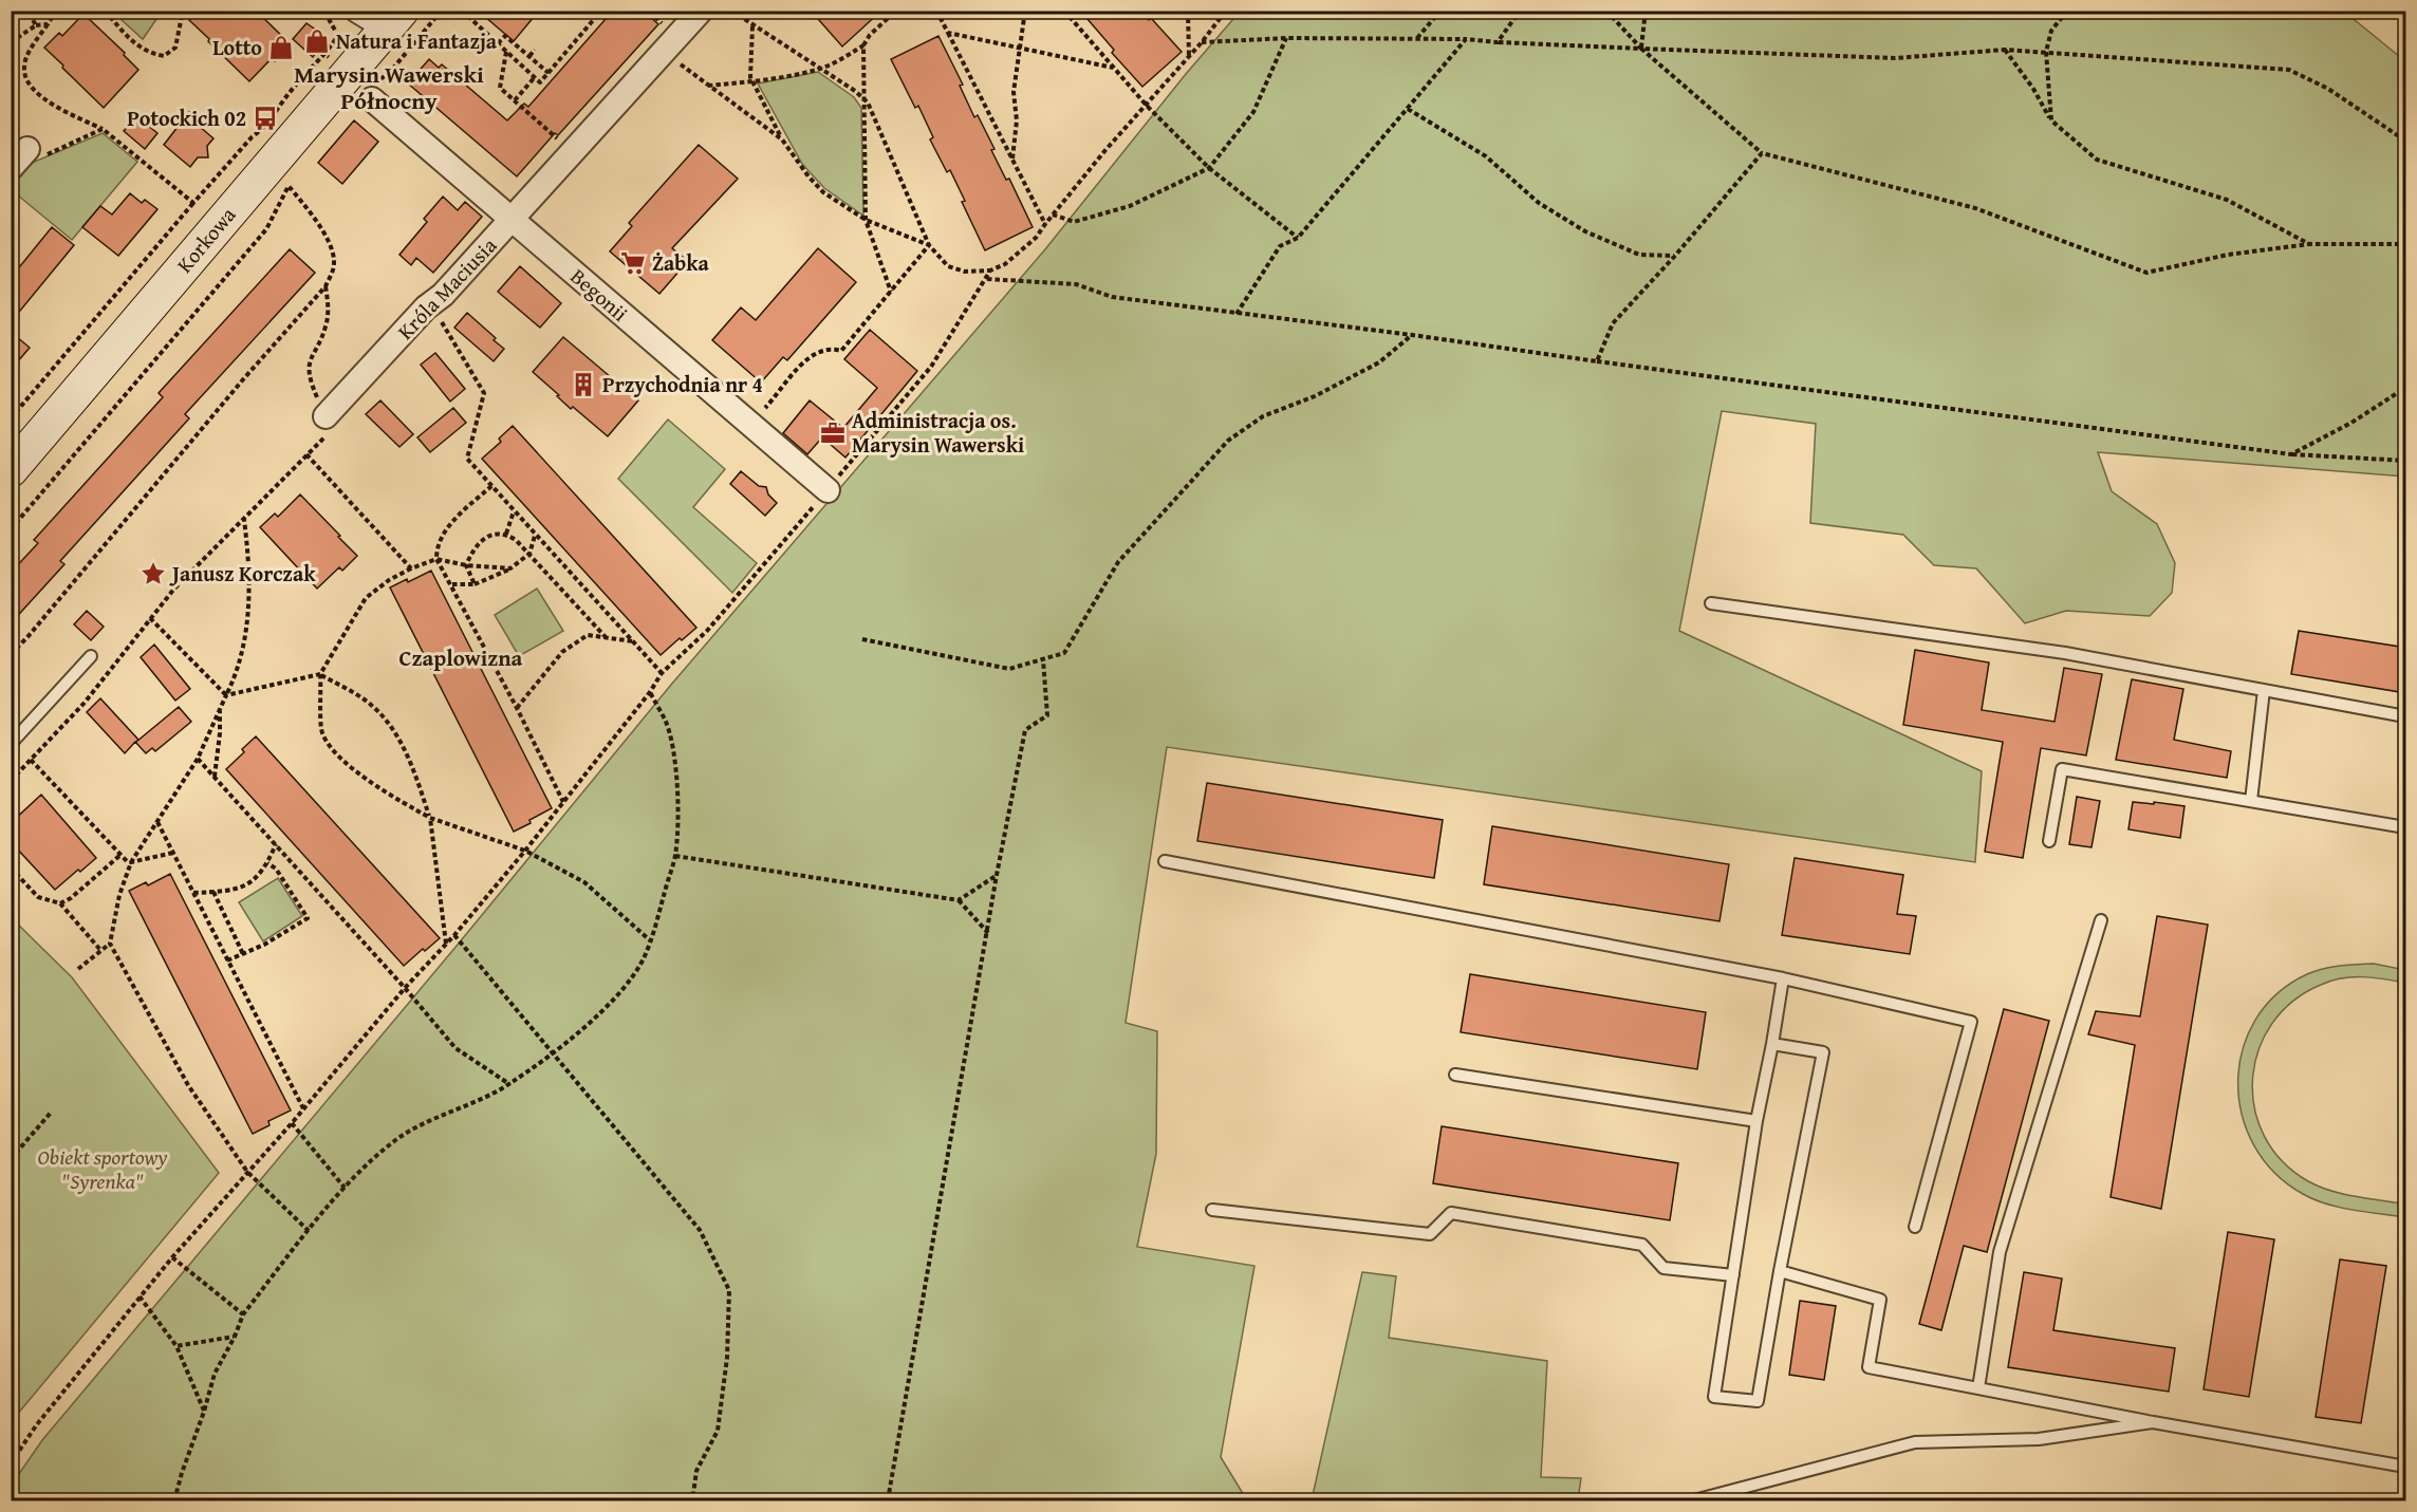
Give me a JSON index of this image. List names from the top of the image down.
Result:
{
  "streets": {
    "street": ["Korkowa", "Króla Maciusia", "Begonii"]
  },
  "crossings": [
    ["Korkowa", "Begonii"],
    ["Króla Maciusia", "Begonii"]
  ],
  "districts": ["Marysin Wawerski Północny", "Czaplowizna"],
  "parks": ["Obiekt sportowy \"Syrenka\""],
  "places": {
    "shop": ["Natura i Fantazja", "Lotto"],
    "bus stop": ["Potockich 02"],
    "supermarket": ["Żabka"],
    "building": ["Przychodnia nr 4"],
    "office": ["Administracja os. Marysin Wawerski"],
    "place": ["Janusz Korczak"]
  }
}
